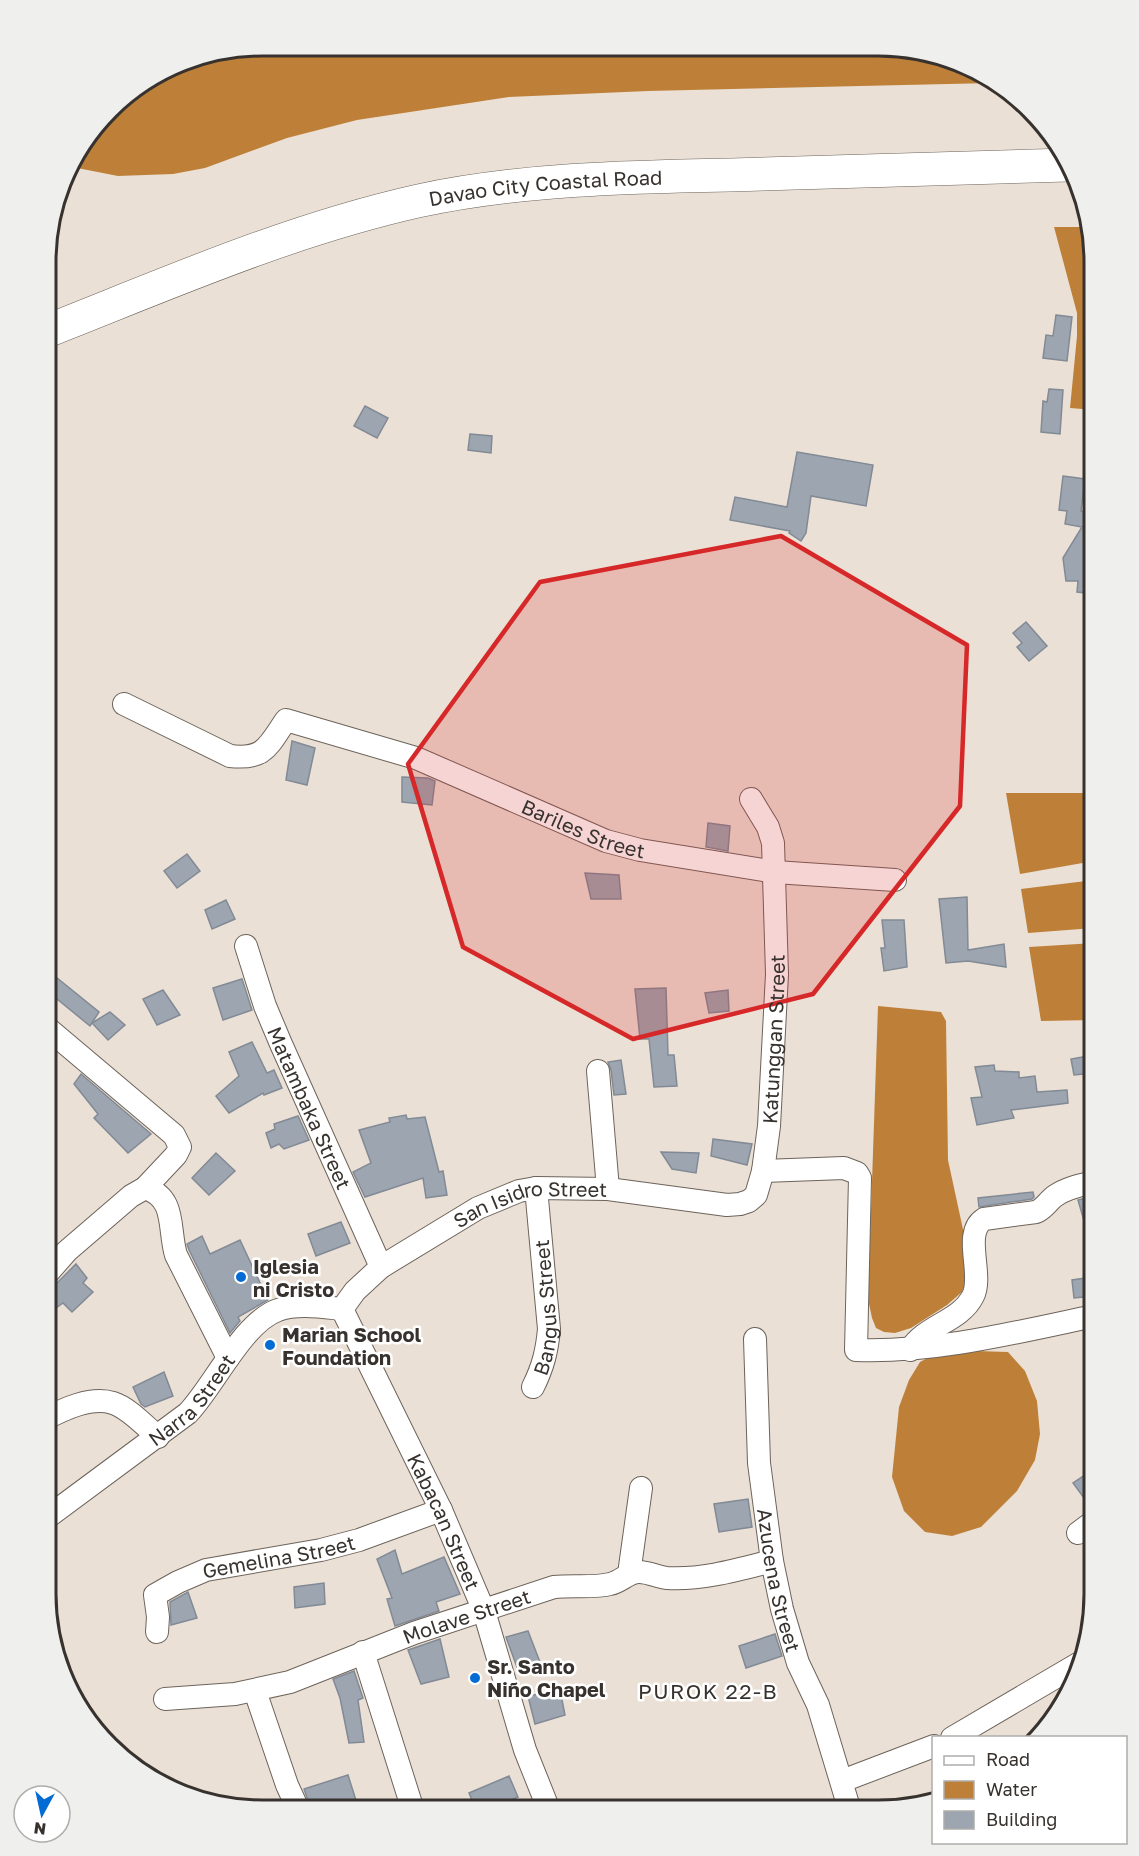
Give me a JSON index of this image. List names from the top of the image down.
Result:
{
  "streets": {
    "main road": ["Davao City Coastal Road"],
    "street": [
      "Bariles Street",
      "Katunggan Street",
      "Matambaka Street",
      "San Isidro Street",
      "Bangus Street",
      "Narra Street",
      "Kabacan Street",
      "Gemelina Street",
      "Azucena Street",
      "Molave Street"
    ]
  },
  "crossings": [
    ["Bariles Street", "Katunggan Street"],
    ["Katunggan Street", "San Isidro Street"],
    ["Matambaka Street", "San Isidro Street"],
    ["San Isidro Street", "Bangus Street"],
    ["San Isidro Street", "Narra Street"],
    ["San Isidro Street", "Kabacan Street"],
    ["Narra Street", "Kabacan Street"],
    ["Kabacan Street", "Gemelina Street"],
    ["Kabacan Street", "Molave Street"],
    ["Azucena Street", "Molave Street"]
  ],
  "districts": ["PUROK 22-B"],
  "places": ["Iglesia ni Cristo", "Marian School Foundation", "Sr. Santo Niño Chapel"],
  "legend": ["Road", "Water", "Building"],
  "north": "bottom"
}
